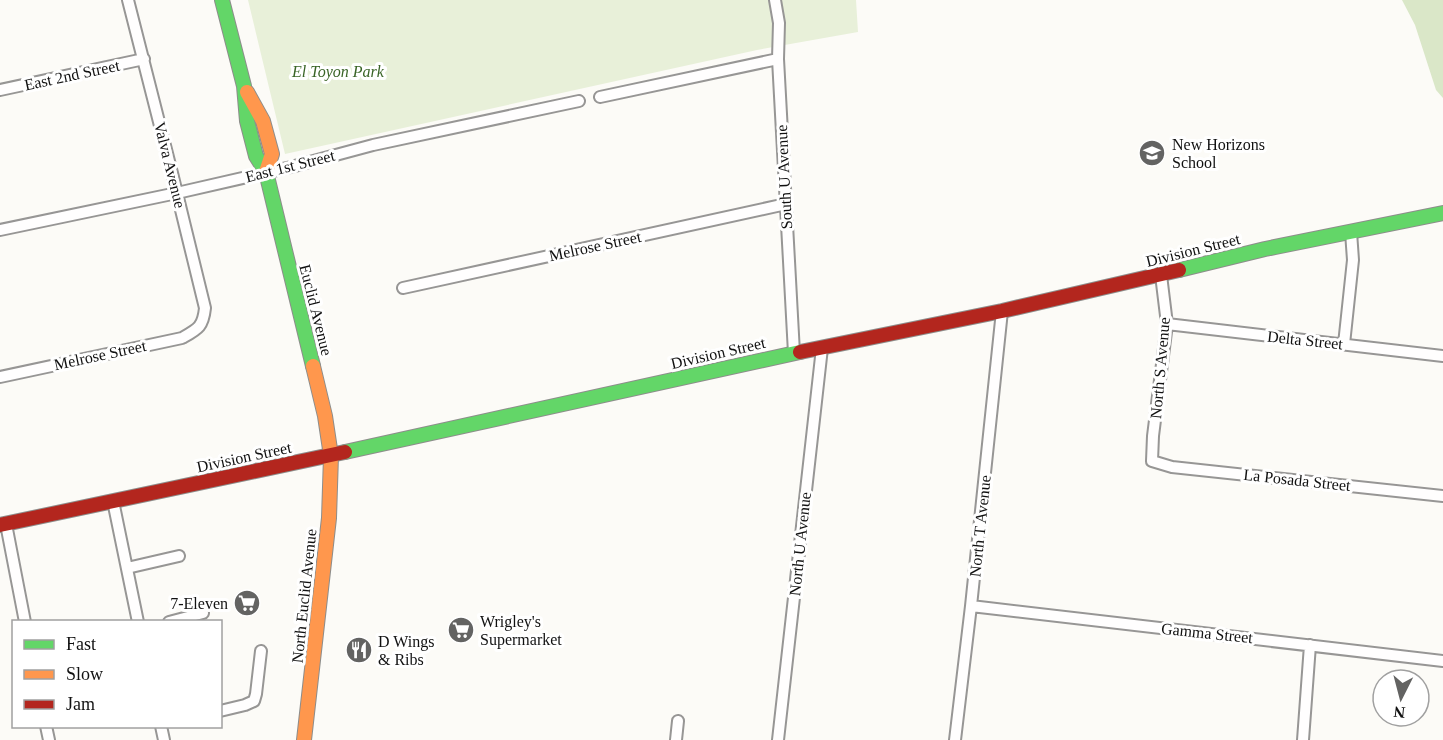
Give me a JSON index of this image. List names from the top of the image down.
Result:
{
  "streets": {
    "main road": ["Division Street", "Euclid Avenue", "North Euclid Avenue"],
    "street": [
      "East 2nd Street",
      "Valva Avenue",
      "East 1st Street",
      "South U Avenue",
      "Melrose Street",
      "Delta Street",
      "North S Avenue",
      "La Posada Street",
      "North T Avenue",
      "North U Avenue",
      "Gamma Street"
    ]
  },
  "crossings": [
    ["East 2nd Street", "Valva Avenue"],
    ["Valva Avenue", "East 1st Street"],
    ["Valva Avenue", "Melrose Street"],
    ["East 1st Street", "Euclid Avenue"],
    ["South U Avenue", "Melrose Street"],
    ["South U Avenue", "Division Street"],
    ["Division Street", "Euclid Avenue"],
    ["Division Street", "North S Avenue"],
    ["Division Street", "North T Avenue"],
    ["Division Street", "North U Avenue"],
    ["Division Street", "North Euclid Avenue"],
    ["Euclid Avenue", "North Euclid Avenue"],
    ["Delta Street", "North S Avenue"],
    ["North S Avenue", "La Posada Street"],
    ["North T Avenue", "Gamma Street"]
  ],
  "parks": ["El Toyon Park"],
  "places": {
    "school or university": ["New Horizons School"],
    "supermarket": ["7-Eleven", "Wrigley's Supermarket"],
    "restaurant": ["D Wings & Ribs"]
  },
  "legend": ["Fast", "Slow", "Jam"],
  "north": "bottom"
}
